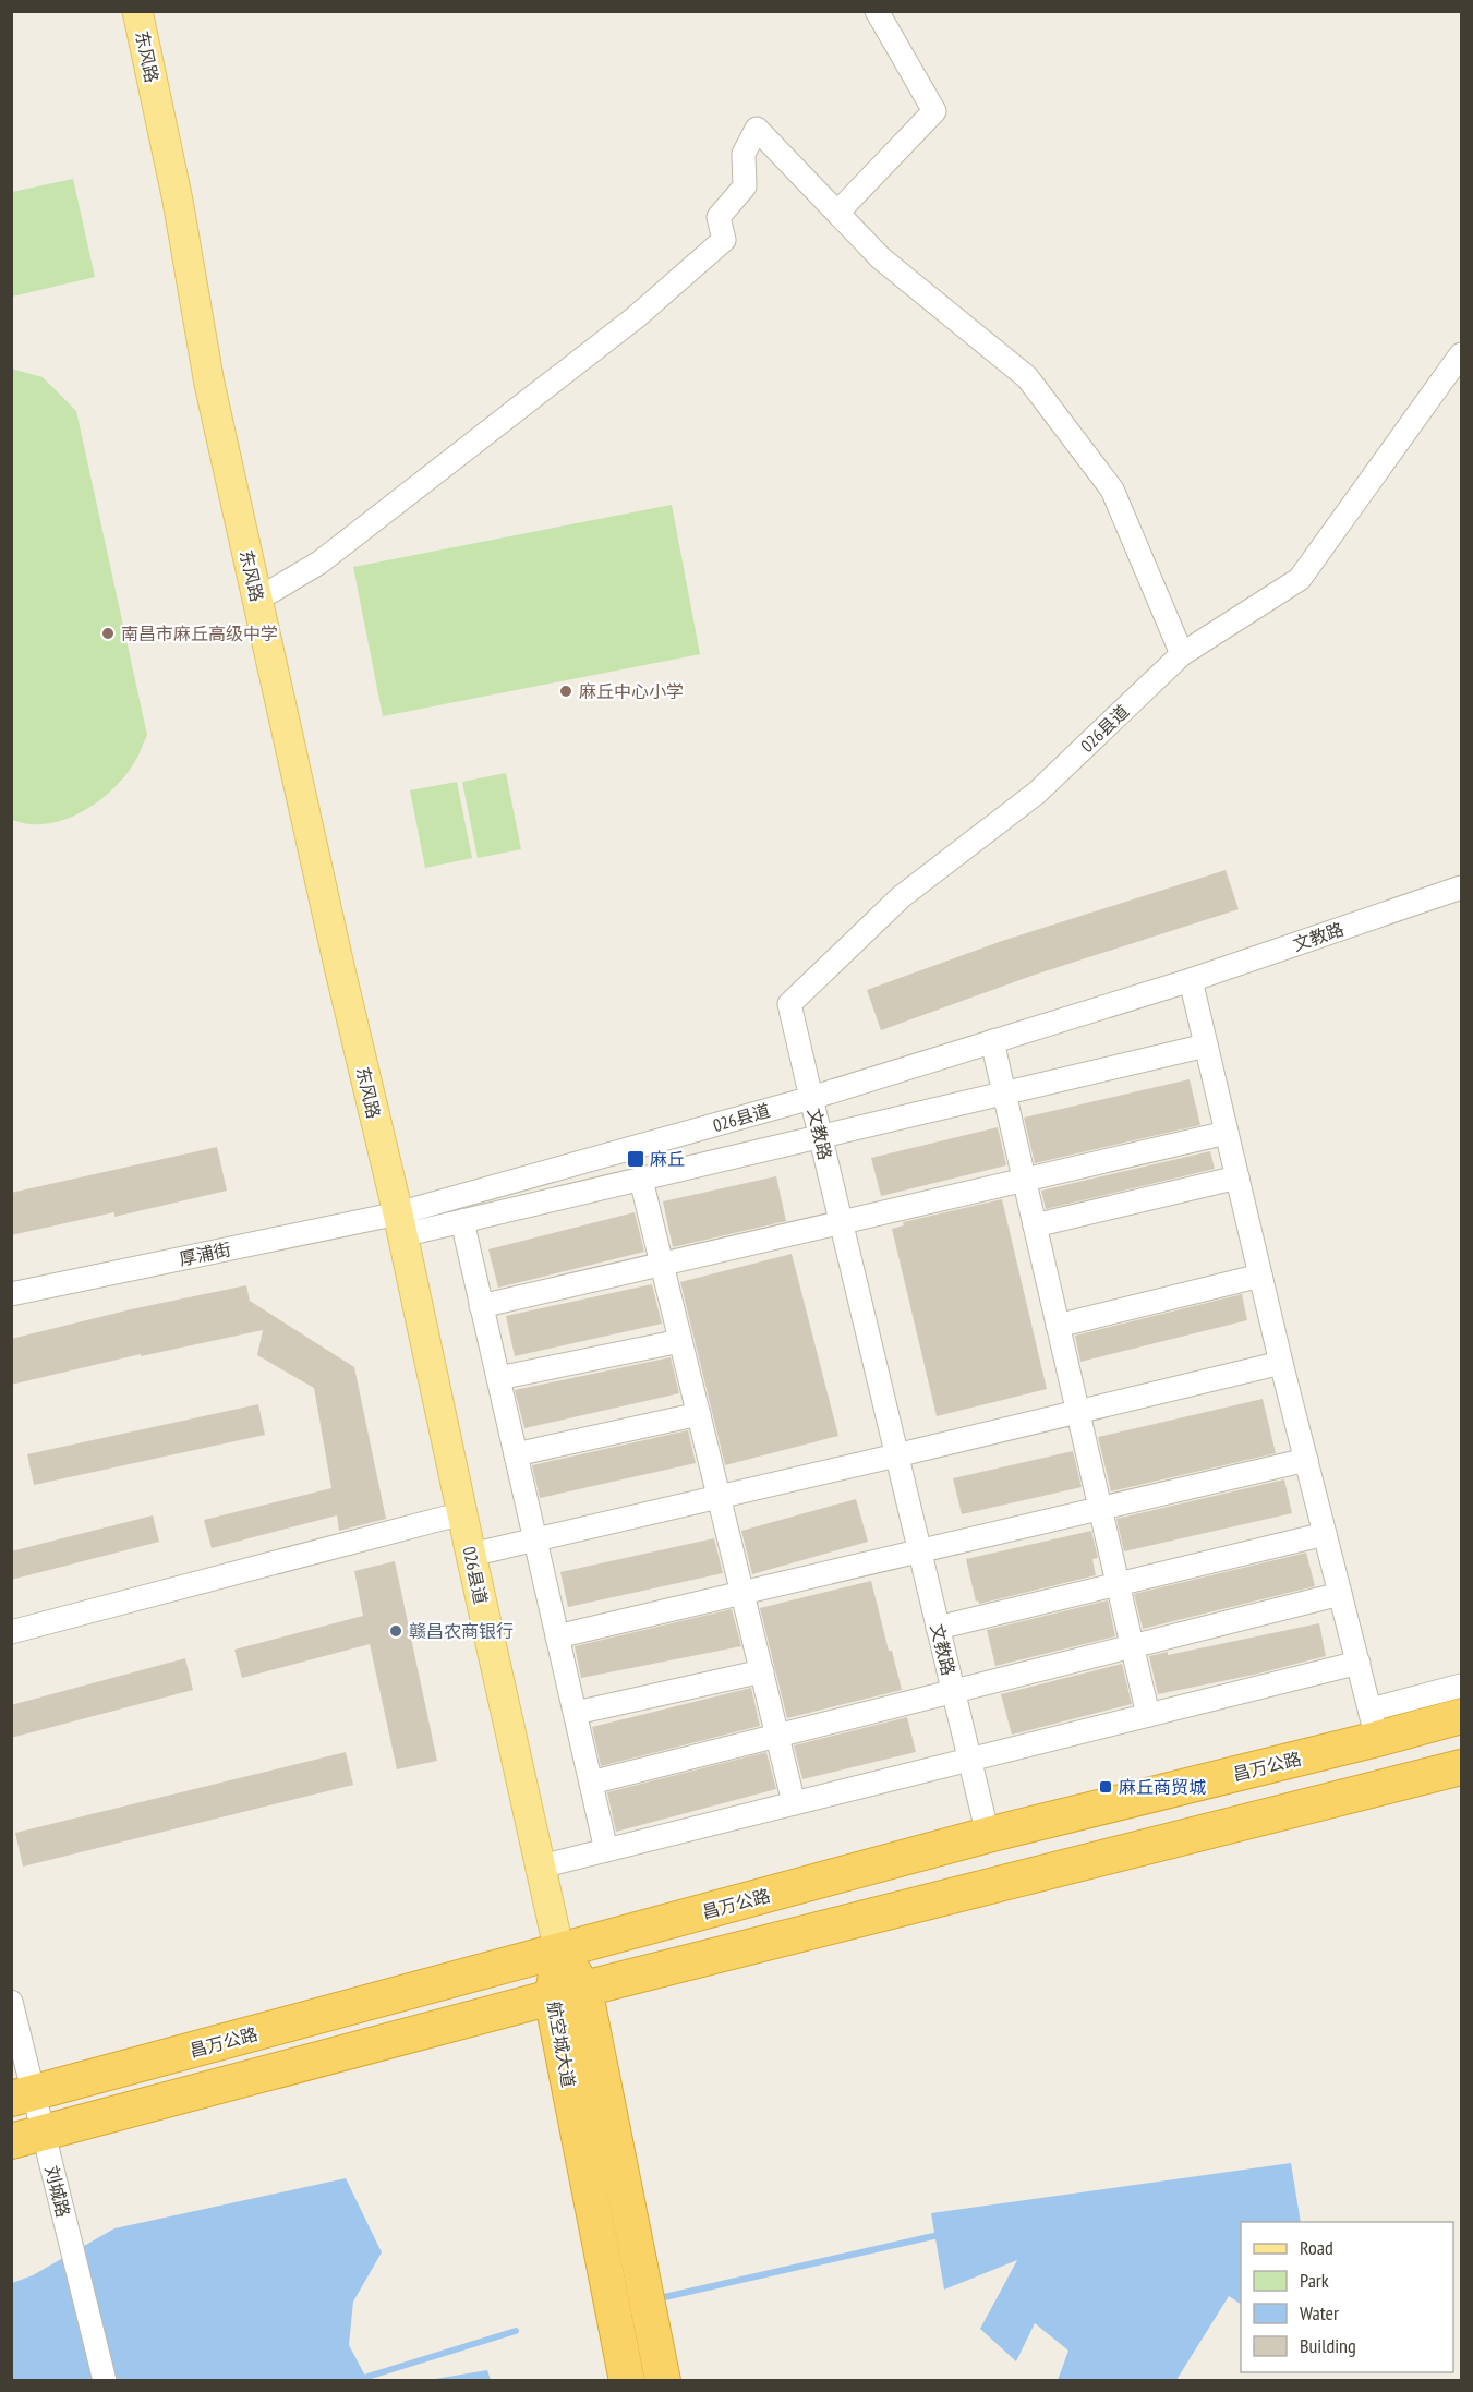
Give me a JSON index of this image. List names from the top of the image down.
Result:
{
  "streets": {
    "highway": ["昌万公路", "航空城大道"],
    "main road": ["东风路", "026县道"],
    "street": ["文教路", "厚浦街", "刘城路"]
  },
  "crossings": [
    ["东风路", "026县道"],
    ["东风路", "厚浦街"],
    ["026县道", "文教路"],
    ["026县道", "厚浦街"],
    ["026县道", "昌万公路"],
    ["026县道", "航空城大道"],
    ["文教路", "昌万公路"],
    ["昌万公路", "航空城大道"],
    ["昌万公路", "刘城路"]
  ],
  "places": {
    "other": ["南昌市麻丘高级中学", "麻丘中心小学", "赣昌农商银行"],
    "transit": ["麻丘", "麻丘商贸城"]
  },
  "legend": [
    "Road",
    "Park",
    "Water",
    "Building"
  ]
}
